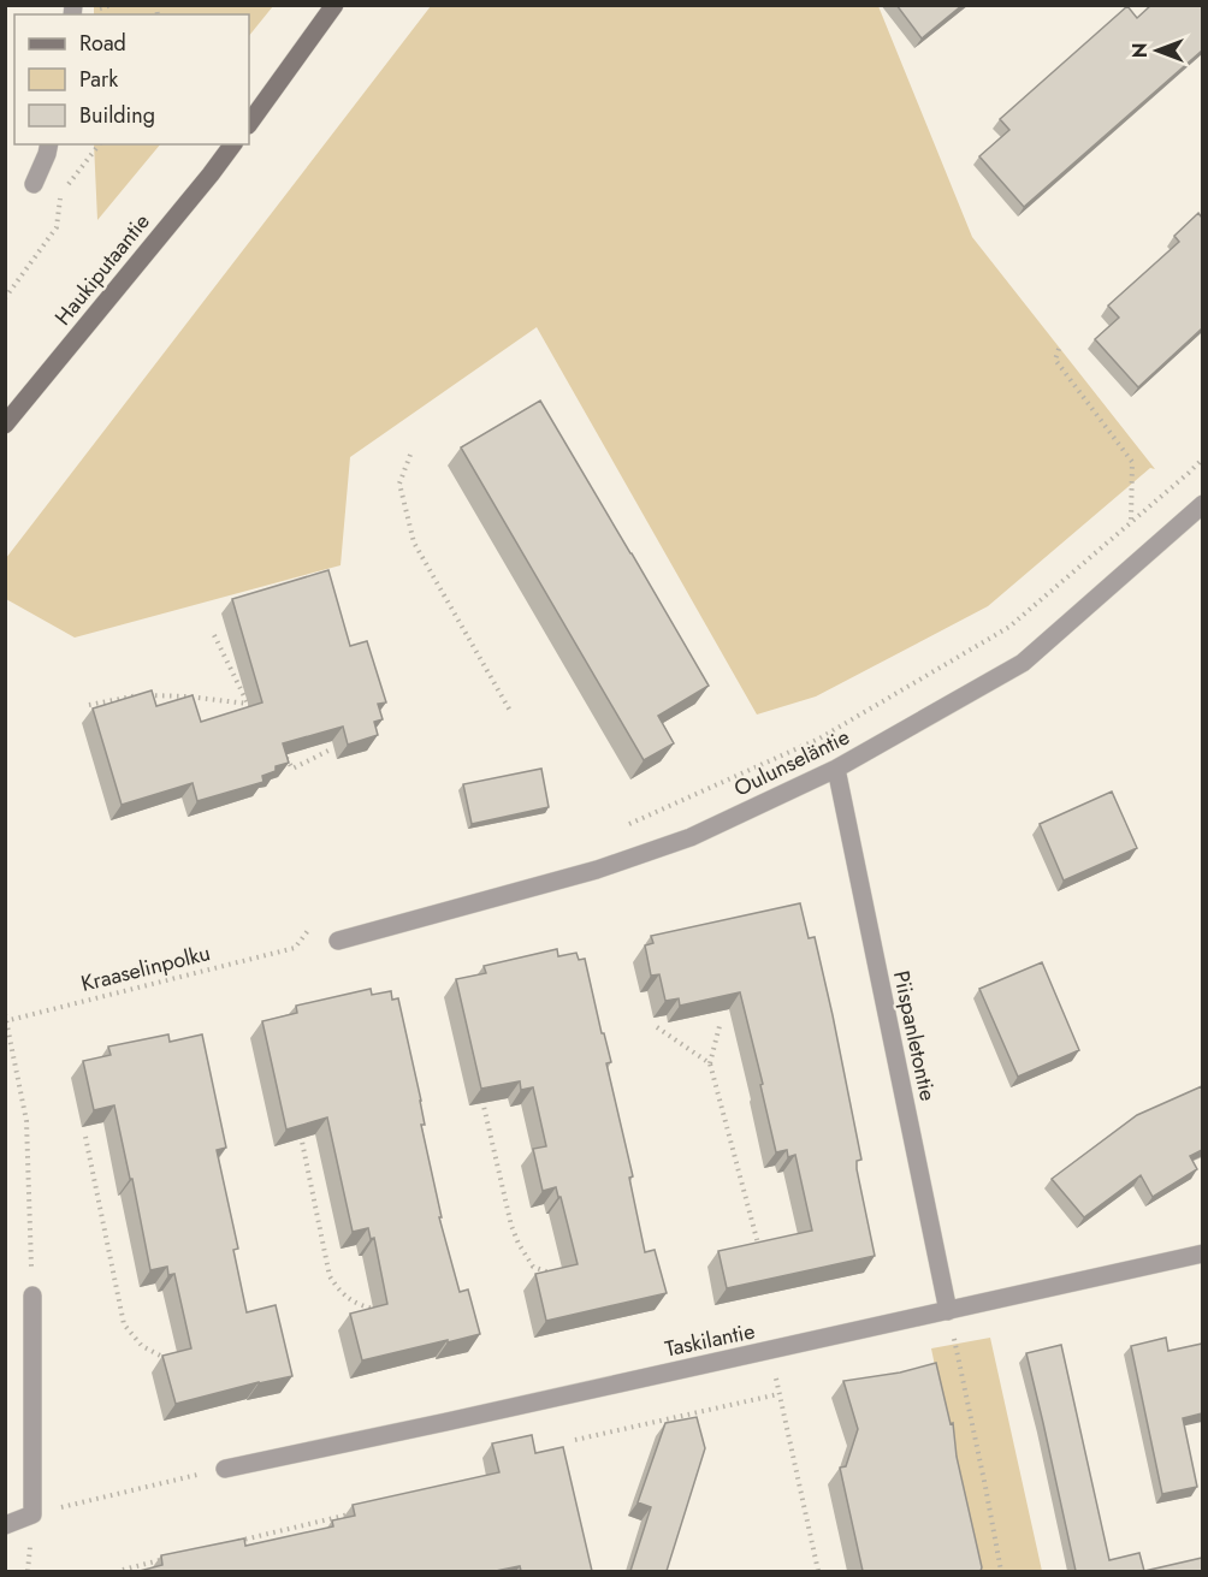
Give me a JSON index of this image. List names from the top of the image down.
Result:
{
  "streets": {
    "main road": ["Haukiputaantie"],
    "street": ["Oulunseläntie", "Piispanletontie", "Taskilantie"],
    "path": ["Kraaselinpolku"]
  },
  "crossings": [
    ["Oulunseläntie", "Piispanletontie"],
    ["Piispanletontie", "Taskilantie"]
  ],
  "legend": ["Road", "Park", "Building"],
  "north": "left"
}
